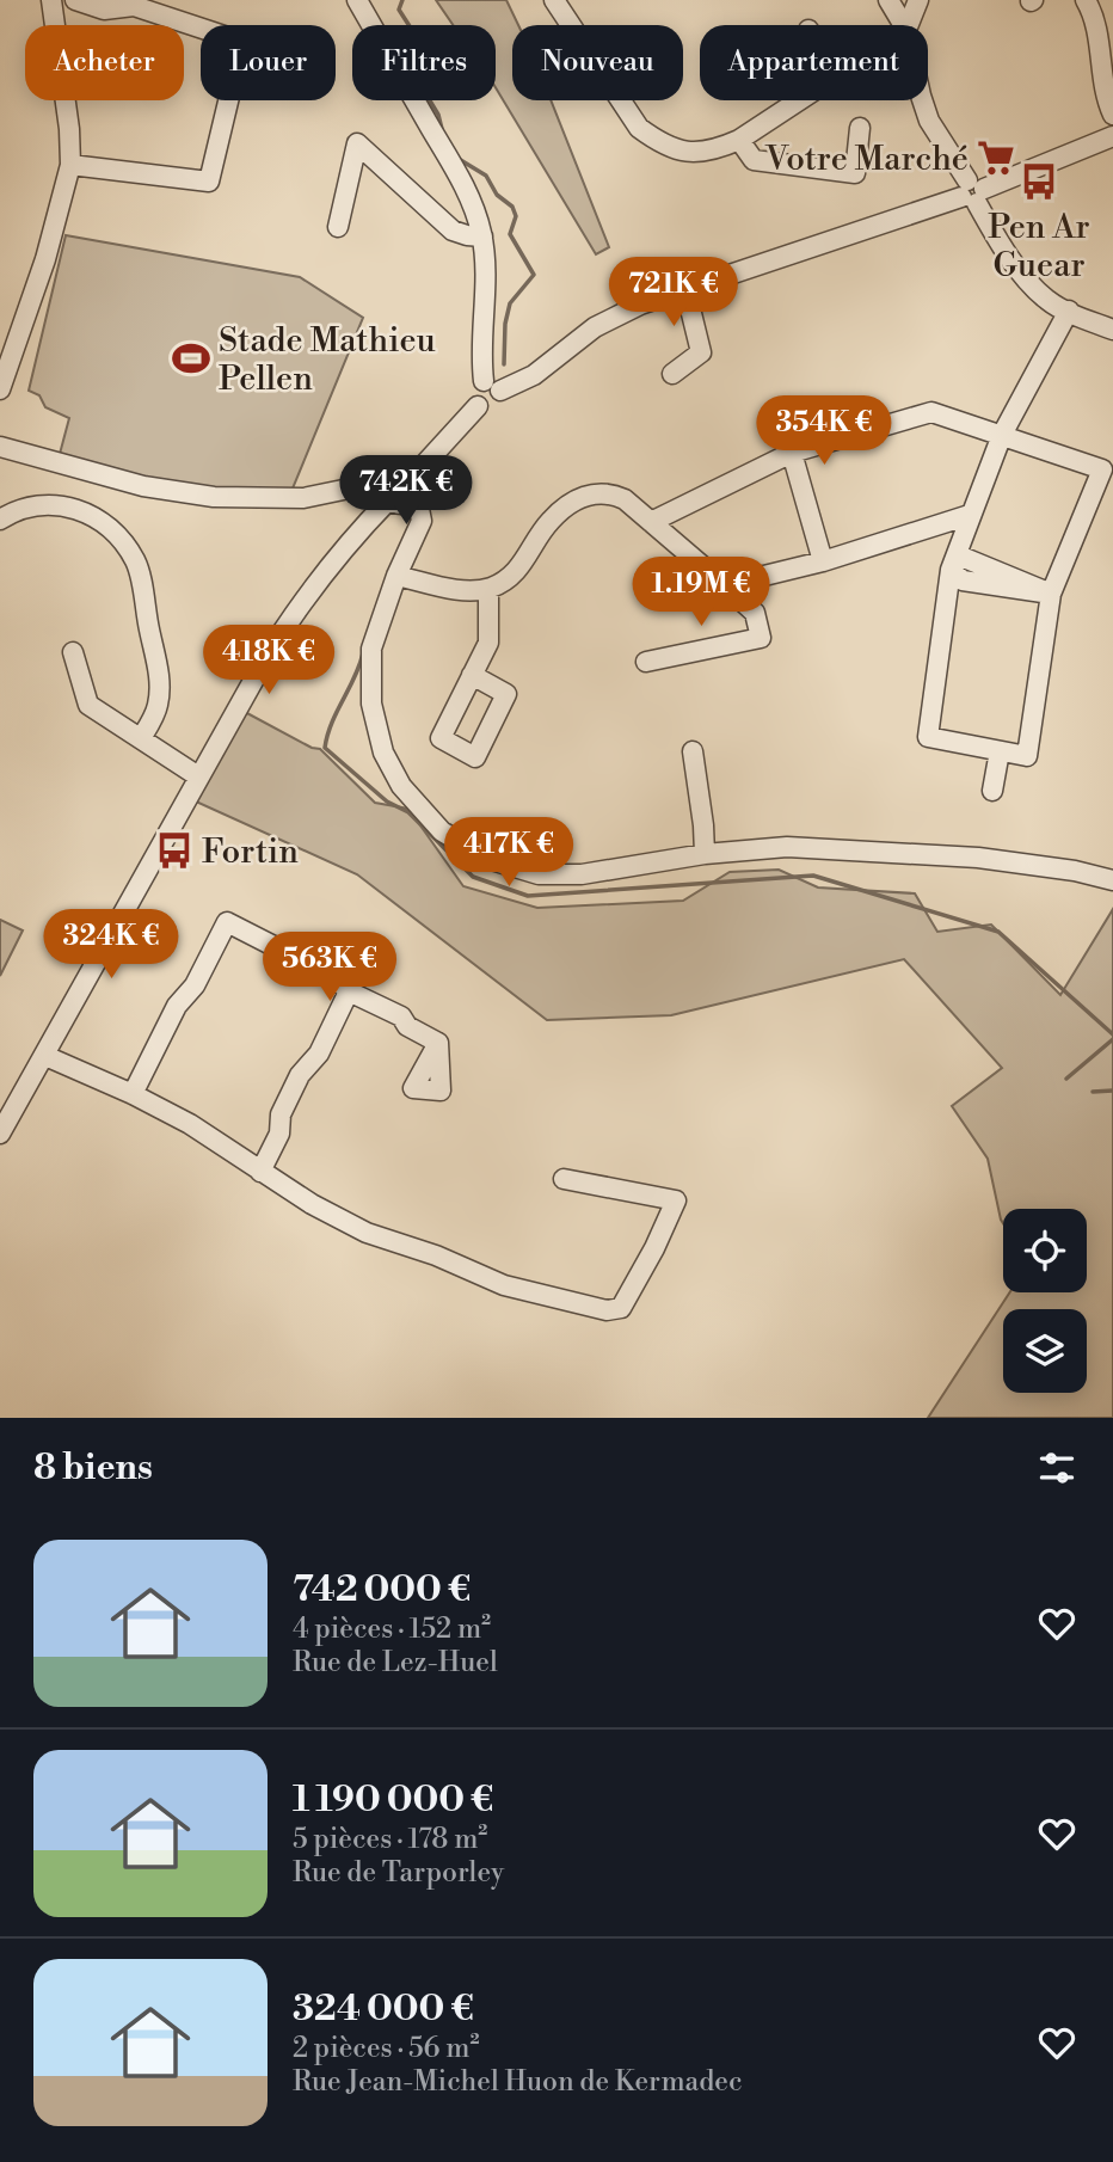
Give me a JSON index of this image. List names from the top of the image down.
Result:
{
  "places": {
    "supermarket": ["Votre Marché"],
    "bus stop": ["Pen Ar Guear", "Fortin"],
    "sports": ["Stade Mathieu Pellen"]
  },
  "page": {
    "chip": [
      "Acheter",
      "Louer",
      "Filtres",
      "Nouveau",
      "Appartement"
    ],
    "price": [
      "721K €",
      "354K €",
      "742K €",
      "1.19M €",
      "418K €",
      "417K €",
      "324K €",
      "563K €"
    ],
    "heading": "8 biens",
    "list": [
      {
        "name": "742 000 €",
        "note": "4 pièces · 152 m² · Rue de Lez-Huel"
      },
      {
        "name": "1 190 000 €",
        "note": "5 pièces · 178 m² · Rue de Tarporley"
      },
      {
        "name": "324 000 €",
        "note": "2 pièces · 56 m² · Rue Jean-Michel Huon de Kermadec"
      }
    ]
  }
}
